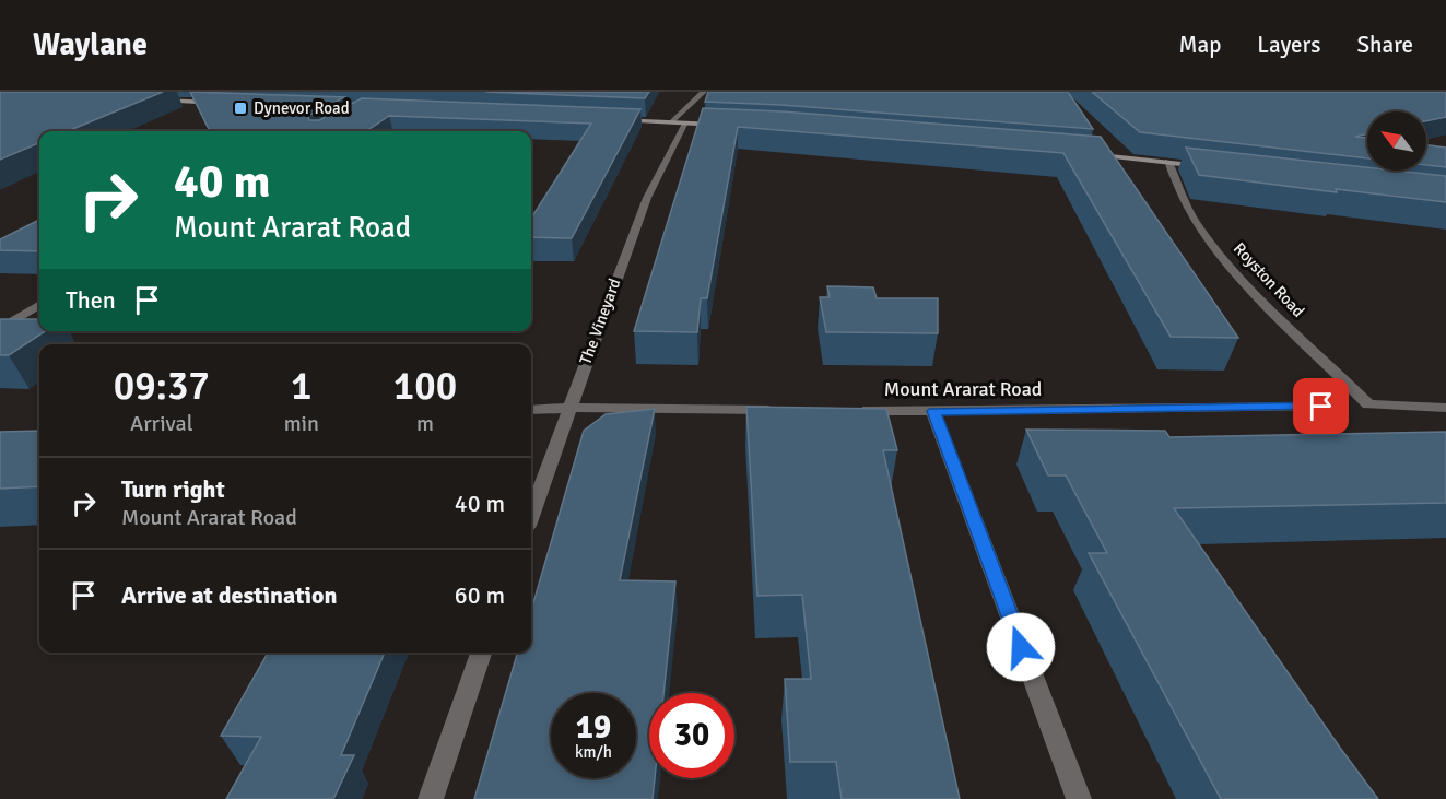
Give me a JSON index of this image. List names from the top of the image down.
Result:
{
  "streets": {
    "street": ["Royston Road", "The Vineyard", "Mount Ararat Road"]
  },
  "places": {
    "transit": ["Dynevor Road"]
  },
  "north": "top left",
  "page": {
    "header": "Waylane",
    "nav": ["Map", "Layers", "Share"],
    "turn": ["40 m", "Mount Ararat Road"],
    "then": "Then",
    "eta": [
      "09:37",
      "Arrival",
      "1",
      "min",
      "100",
      "m"
    ],
    "list": [
      {
        "name": "Turn right",
        "note": "Mount Ararat Road",
        "value": "40 m"
      },
      {
        "name": "Arrive at destination",
        "value": "60 m"
      }
    ],
    "speed": "19 km/h",
    "limit": "30"
  }
}
